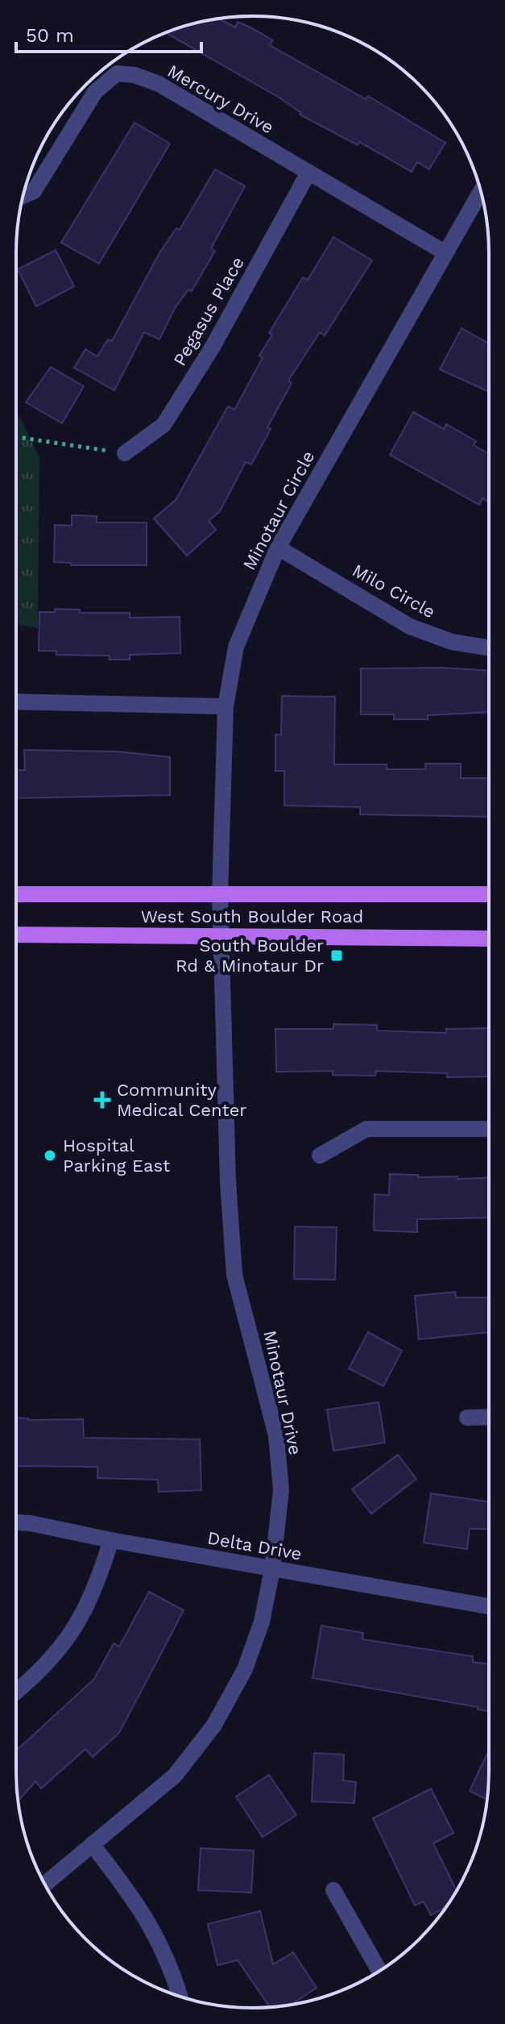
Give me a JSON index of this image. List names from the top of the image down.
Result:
{
  "streets": {
    "main road": ["West South Boulder Road"],
    "street": [
      "Mercury Drive",
      "Pegasus Place",
      "Minotaur Circle",
      "Milo Circle",
      "Minotaur Drive",
      "Delta Drive"
    ]
  },
  "crossings": [
    ["Mercury Drive", "Pegasus Place"],
    ["Mercury Drive", "Minotaur Circle"],
    ["Minotaur Circle", "Milo Circle"],
    ["Minotaur Circle", "West South Boulder Road"],
    ["Minotaur Circle", "Minotaur Drive"],
    ["West South Boulder Road", "Minotaur Drive"],
    ["Minotaur Drive", "Delta Drive"]
  ],
  "places": {
    "transit": ["South Boulder Rd & Minotaur Dr"],
    "health": ["Community Medical Center"],
    "other": ["Hospital Parking East"]
  },
  "scale_bar": "50 m"
}
